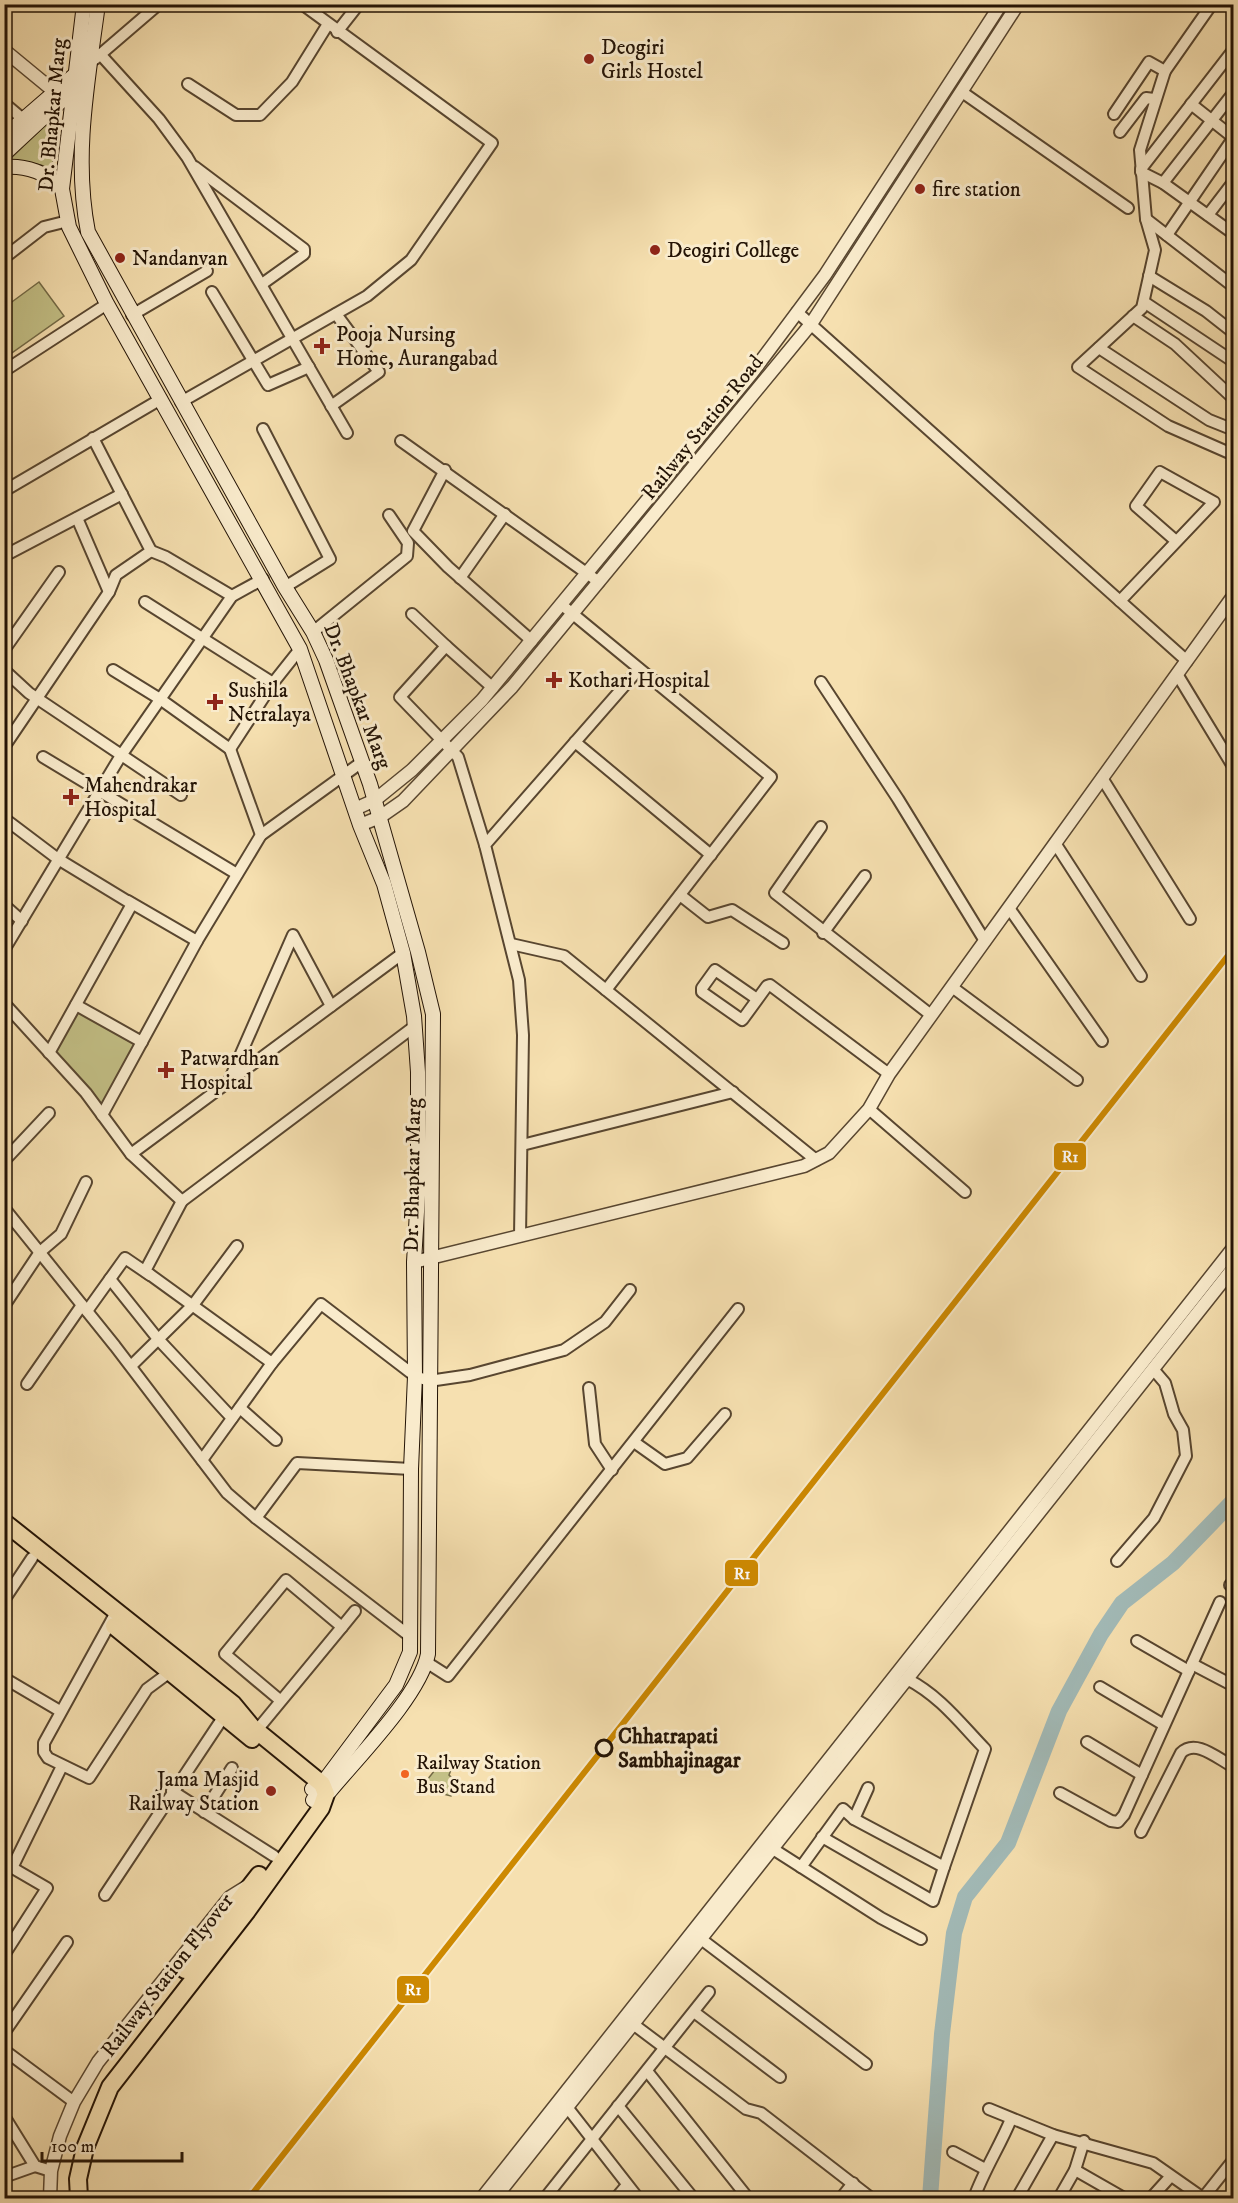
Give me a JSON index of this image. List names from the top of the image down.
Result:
{
  "streets": {
    "main road": ["Dr. Bhapkar Marg", "Railway Station Flyover"],
    "street": ["Railway Station Road"]
  },
  "crossings": [
    ["Dr. Bhapkar Marg", "Railway Station Road"],
    ["Dr. Bhapkar Marg", "Railway Station Flyover"]
  ],
  "places": {
    "other": [
      "Deogiri Girls Hostel",
      "fire station",
      "Deogiri College",
      "Nandanvan",
      "Chhatrapati Sambhajinagar",
      "Railway Station Bus Stand",
      "Jama Masjid Railway Station"
    ],
    "health": [
      "Pooja Nursing Home, Aurangabad",
      "Kothari Hospital",
      "Sushila Netralaya",
      "Mahendrakar Hospital",
      "Patwardhan Hospital"
    ]
  },
  "lines": ["transit line R1"],
  "scale_bar": "100 m"
}
